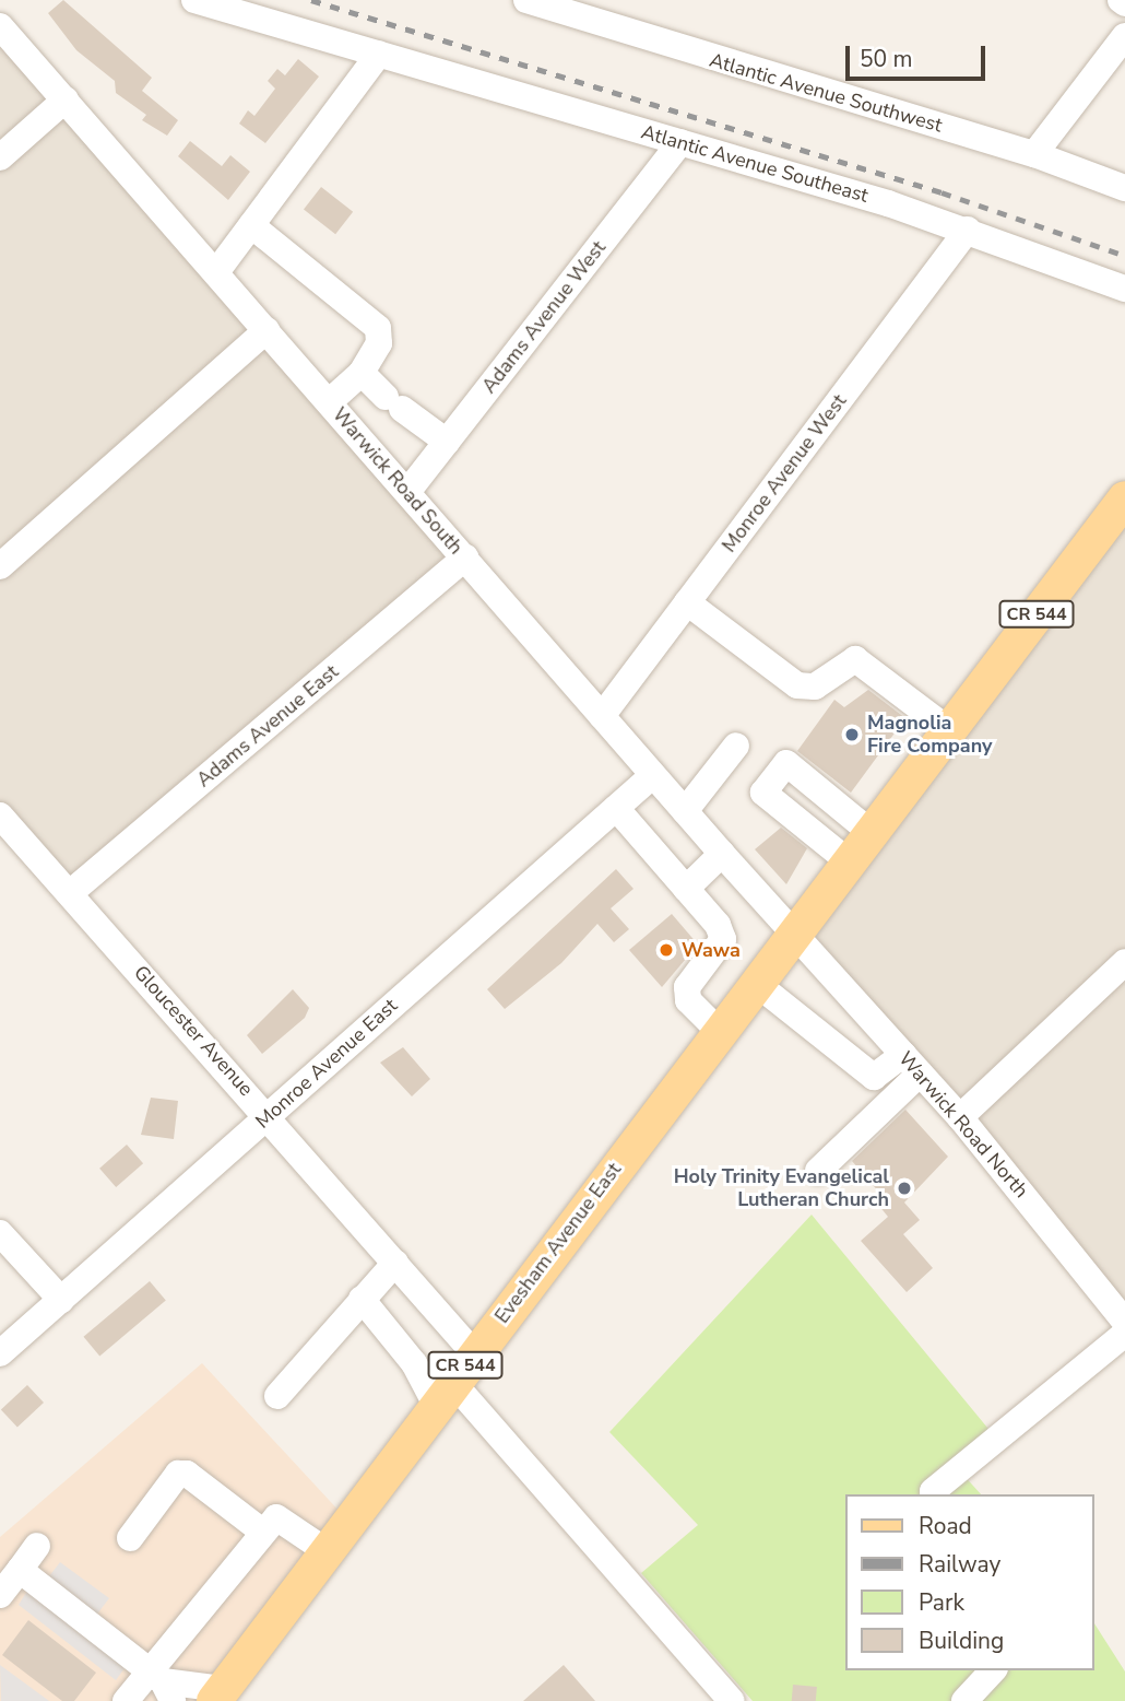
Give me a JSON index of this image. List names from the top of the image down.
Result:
{
  "streets": {
    "main road": ["CR 544", "Evesham Avenue East"],
    "street": [
      "Atlantic Avenue Southwest",
      "Atlantic Avenue Southeast",
      "Adams Avenue West",
      "Monroe Avenue West",
      "Warwick Road South",
      "Adams Avenue East",
      "Gloucester Avenue",
      "Monroe Avenue East",
      "Warwick Road North"
    ]
  },
  "crossings": [
    ["Atlantic Avenue Southeast", "Adams Avenue West"],
    ["Atlantic Avenue Southeast", "Monroe Avenue West"],
    ["Adams Avenue West", "Warwick Road South"],
    ["Monroe Avenue West", "Warwick Road South"],
    ["Warwick Road South", "CR 544"],
    ["Warwick Road South", "Adams Avenue East"],
    ["Warwick Road South", "Monroe Avenue East"],
    ["Warwick Road South", "Warwick Road North"],
    ["Warwick Road South", "Evesham Avenue East"],
    ["CR 544", "Warwick Road North"],
    ["CR 544", "Evesham Avenue East"],
    ["Adams Avenue East", "Gloucester Avenue"],
    ["Gloucester Avenue", "Monroe Avenue East"],
    ["Gloucester Avenue", "Evesham Avenue East"],
    ["Warwick Road North", "Evesham Avenue East"]
  ],
  "places": ["Magnolia Fire Company", "Wawa", "Holy Trinity Evangelical Lutheran Church"],
  "legend": [
    "Road",
    "Railway",
    "Park",
    "Building"
  ],
  "scale_bar": "50 m"
}
